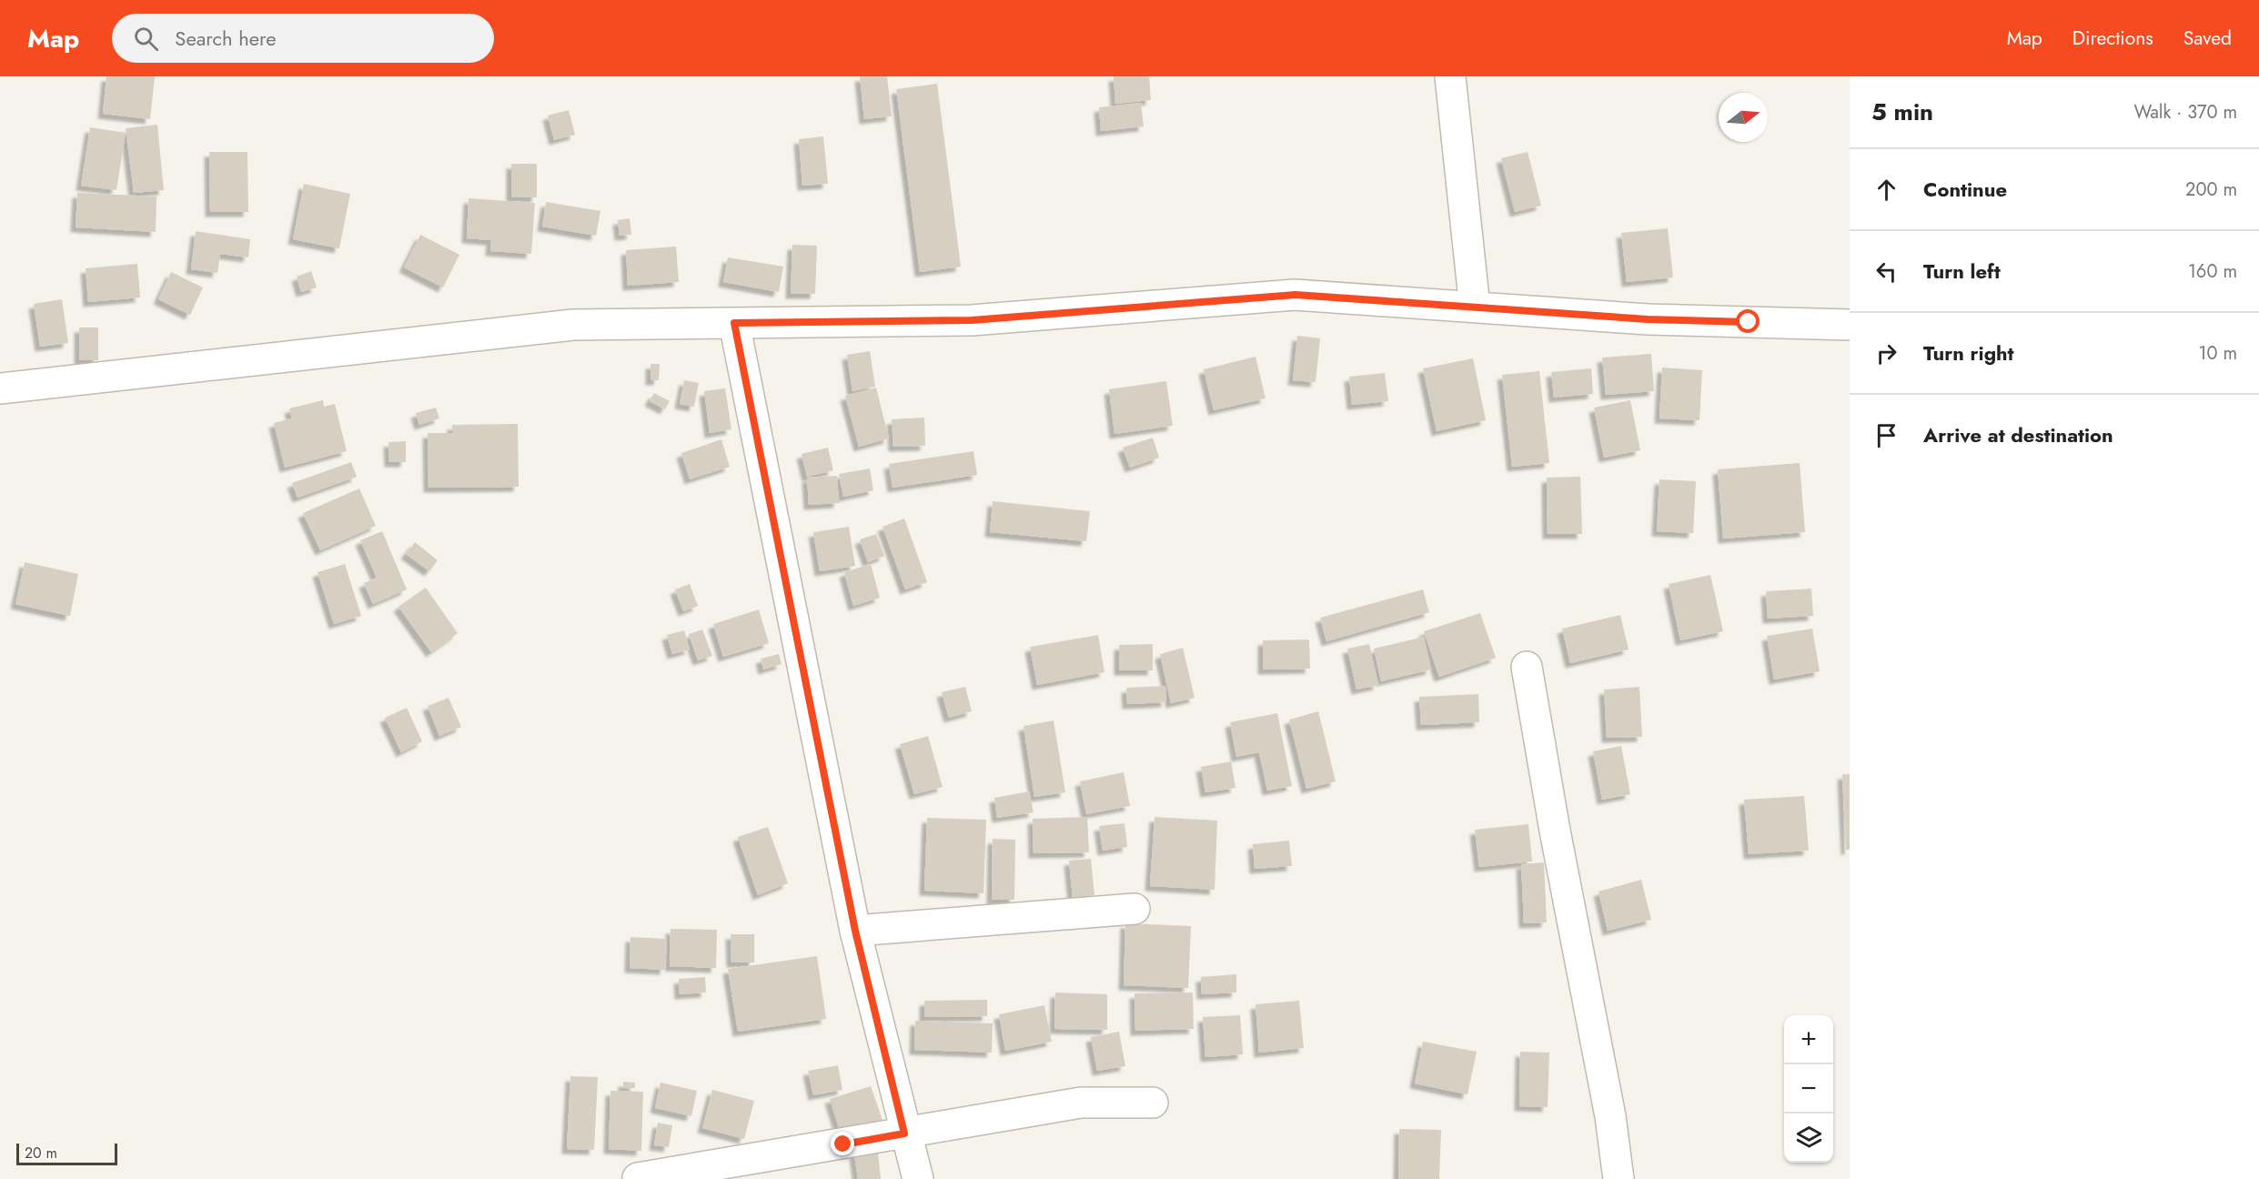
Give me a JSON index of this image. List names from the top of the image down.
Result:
{
  "scale_bar": "20 m",
  "north": "right",
  "page": {
    "header": "Map",
    "search": "Search here",
    "nav": ["Map", "Directions", "Saved"],
    "heading": ["5 min", "Walk · 370 m"],
    "list": [
      ["Continue", "200 m"],
      ["Turn left", "160 m"],
      ["Turn right", "10 m"],
      "Arrive at destination"
    ],
    "map_buttons": ["+", "−"],
    "scale": "20 m"
  }
}
